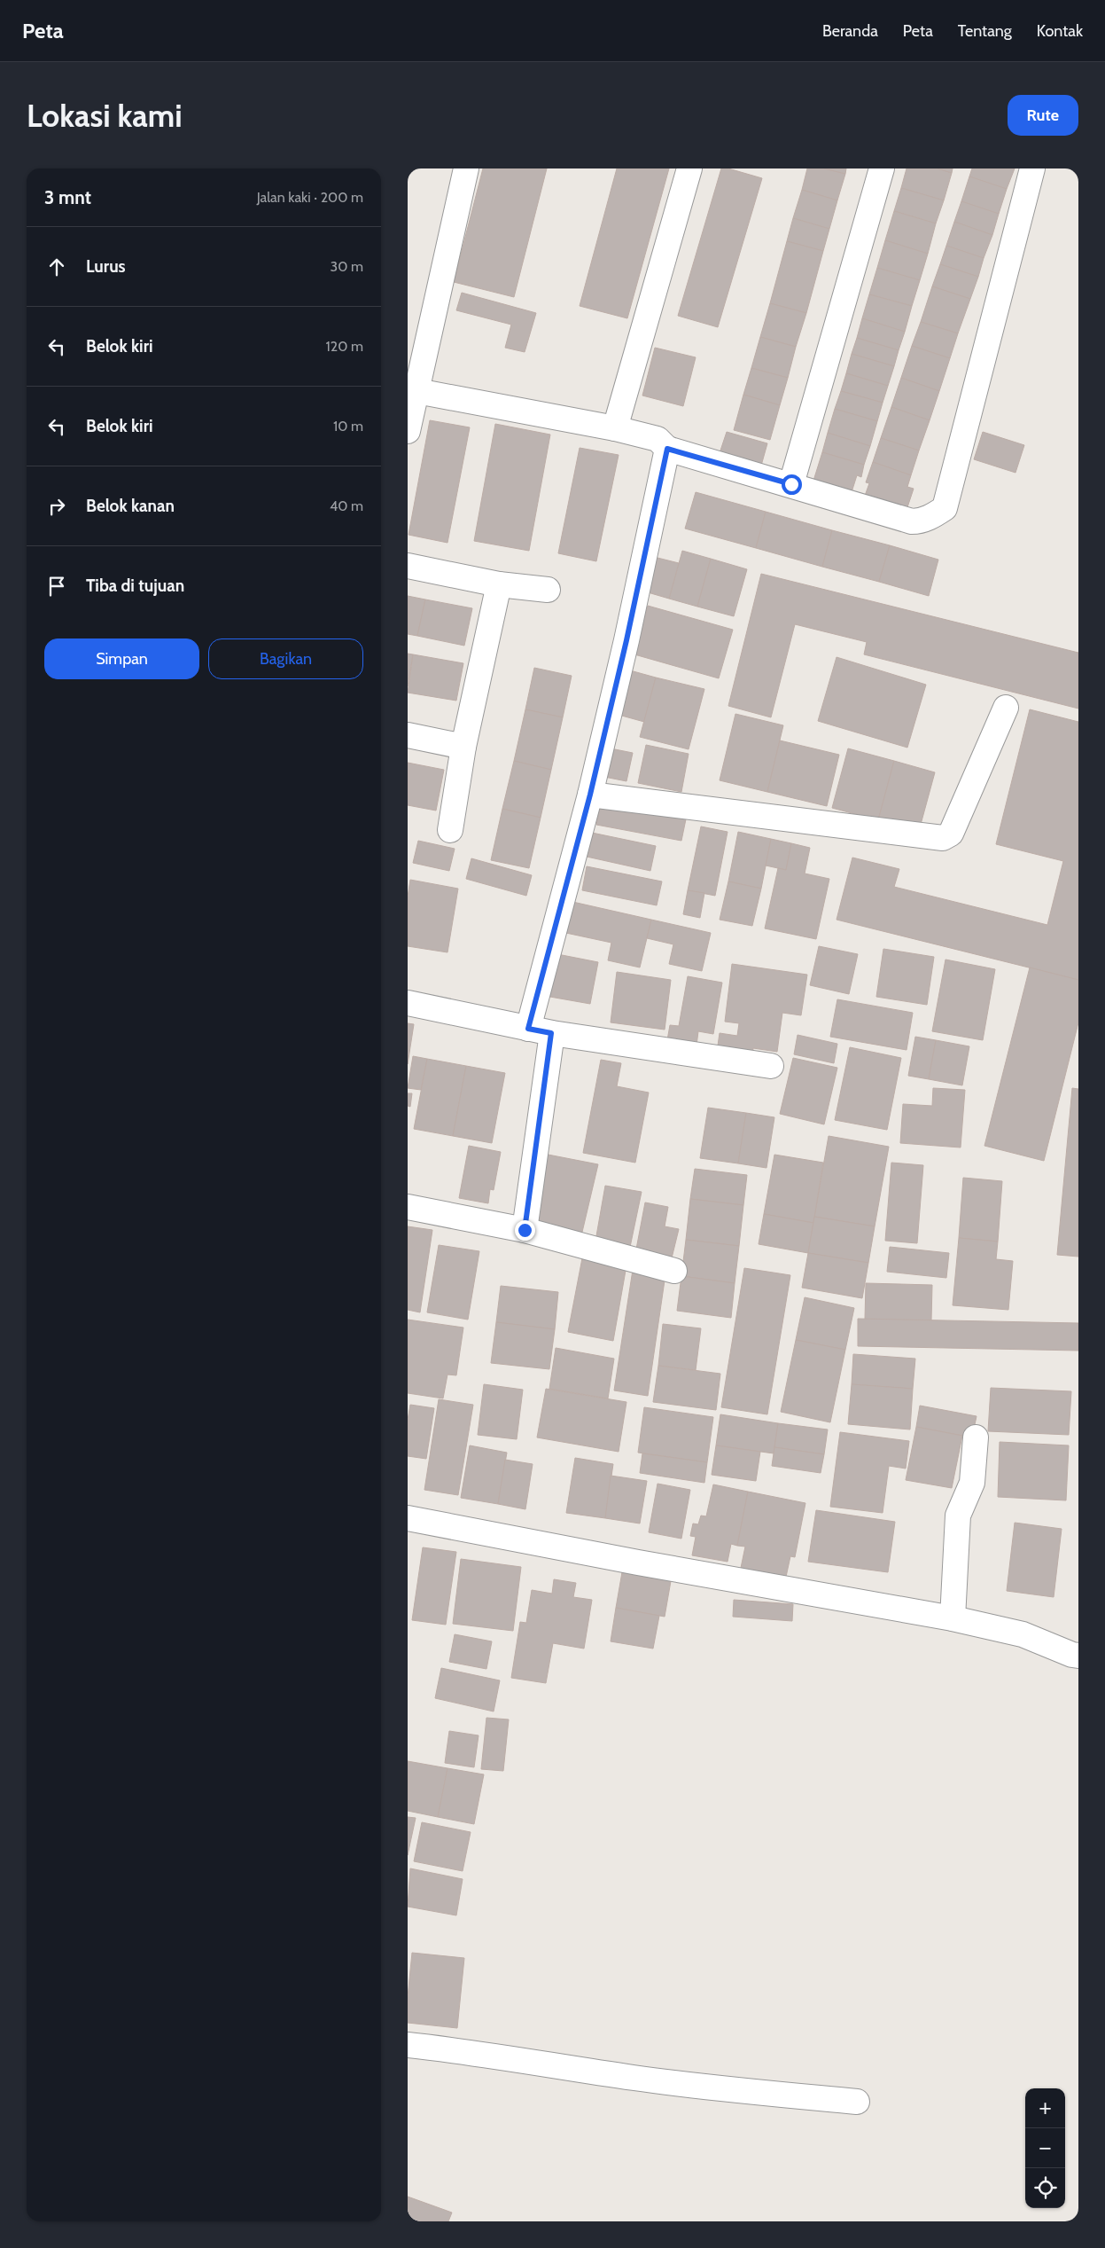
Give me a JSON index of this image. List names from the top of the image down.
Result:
{
  "page": {
    "header": "Peta",
    "nav": [
      "Beranda",
      "Peta",
      "Tentang",
      "Kontak"
    ],
    "buttons": [
      "Rute",
      ["Simpan", "Bagikan"]
    ],
    "title": "Lokasi kami",
    "heading": ["3 mnt", "Jalan kaki · 200 m"],
    "list": [
      ["Lurus", "30 m"],
      ["Belok kiri", "120 m"],
      ["Belok kiri", "10 m"],
      ["Belok kanan", "40 m"],
      "Tiba di tujuan"
    ],
    "map_buttons": ["+", "−"]
  }
}
